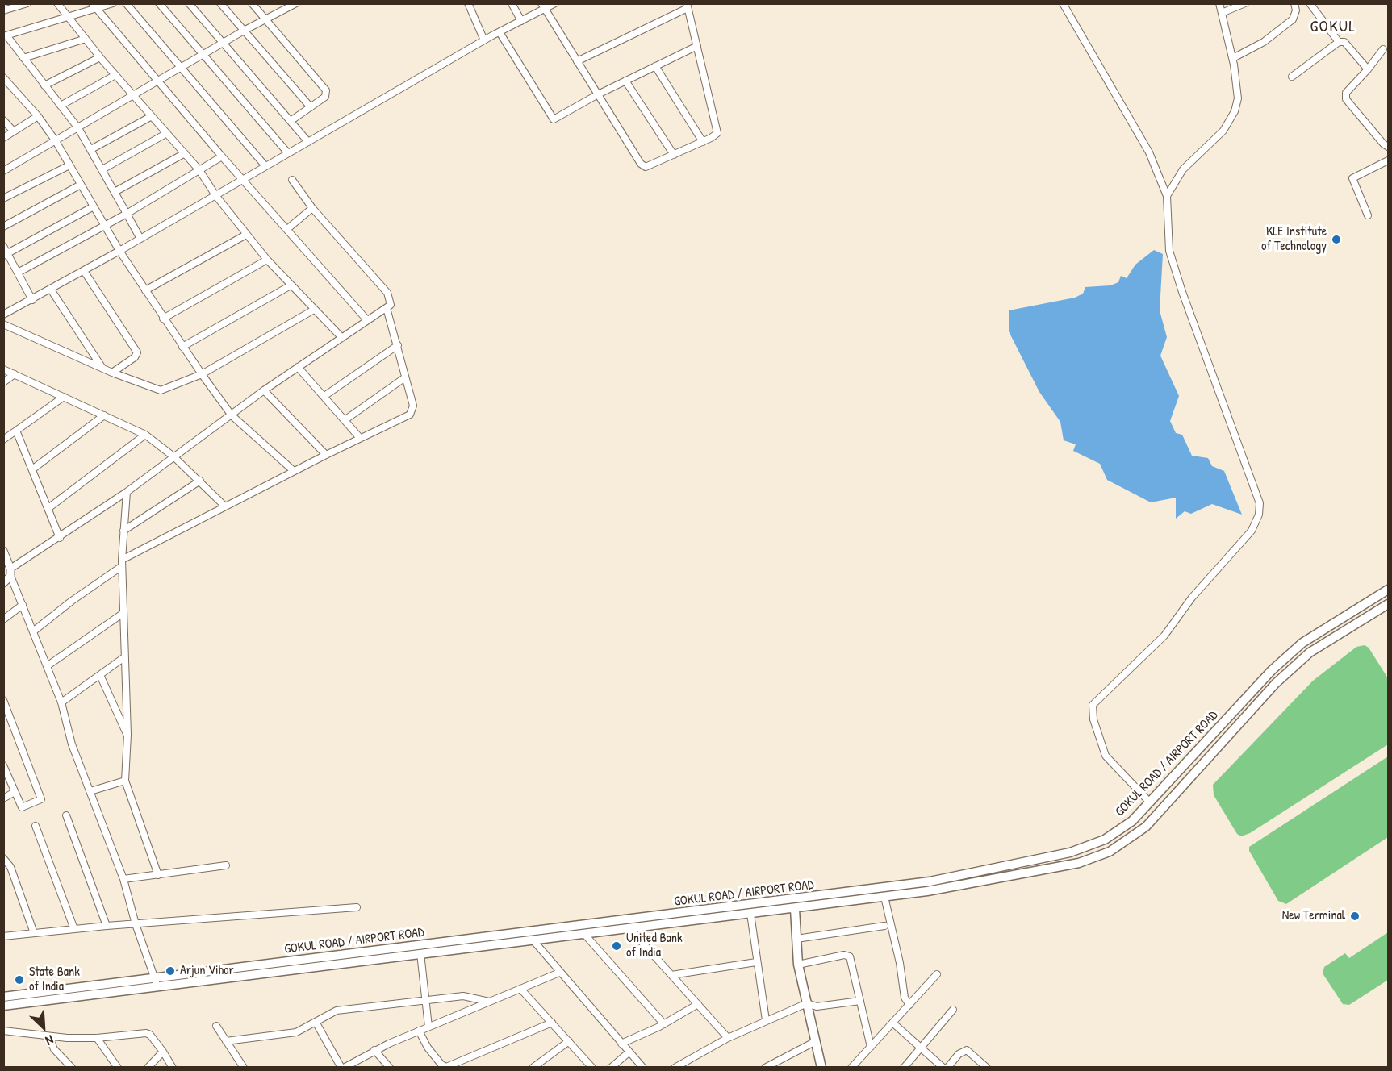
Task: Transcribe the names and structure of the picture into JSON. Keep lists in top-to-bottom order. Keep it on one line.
{"streets":{"main road":["GOKUL ROAD / AIRPORT ROAD"]},"districts":["GOKUL"],"places":["KLE Institute of Technology","New Terminal","United Bank of India","Arjun Vihar","State Bank of India"],"north":"bottom right"}
